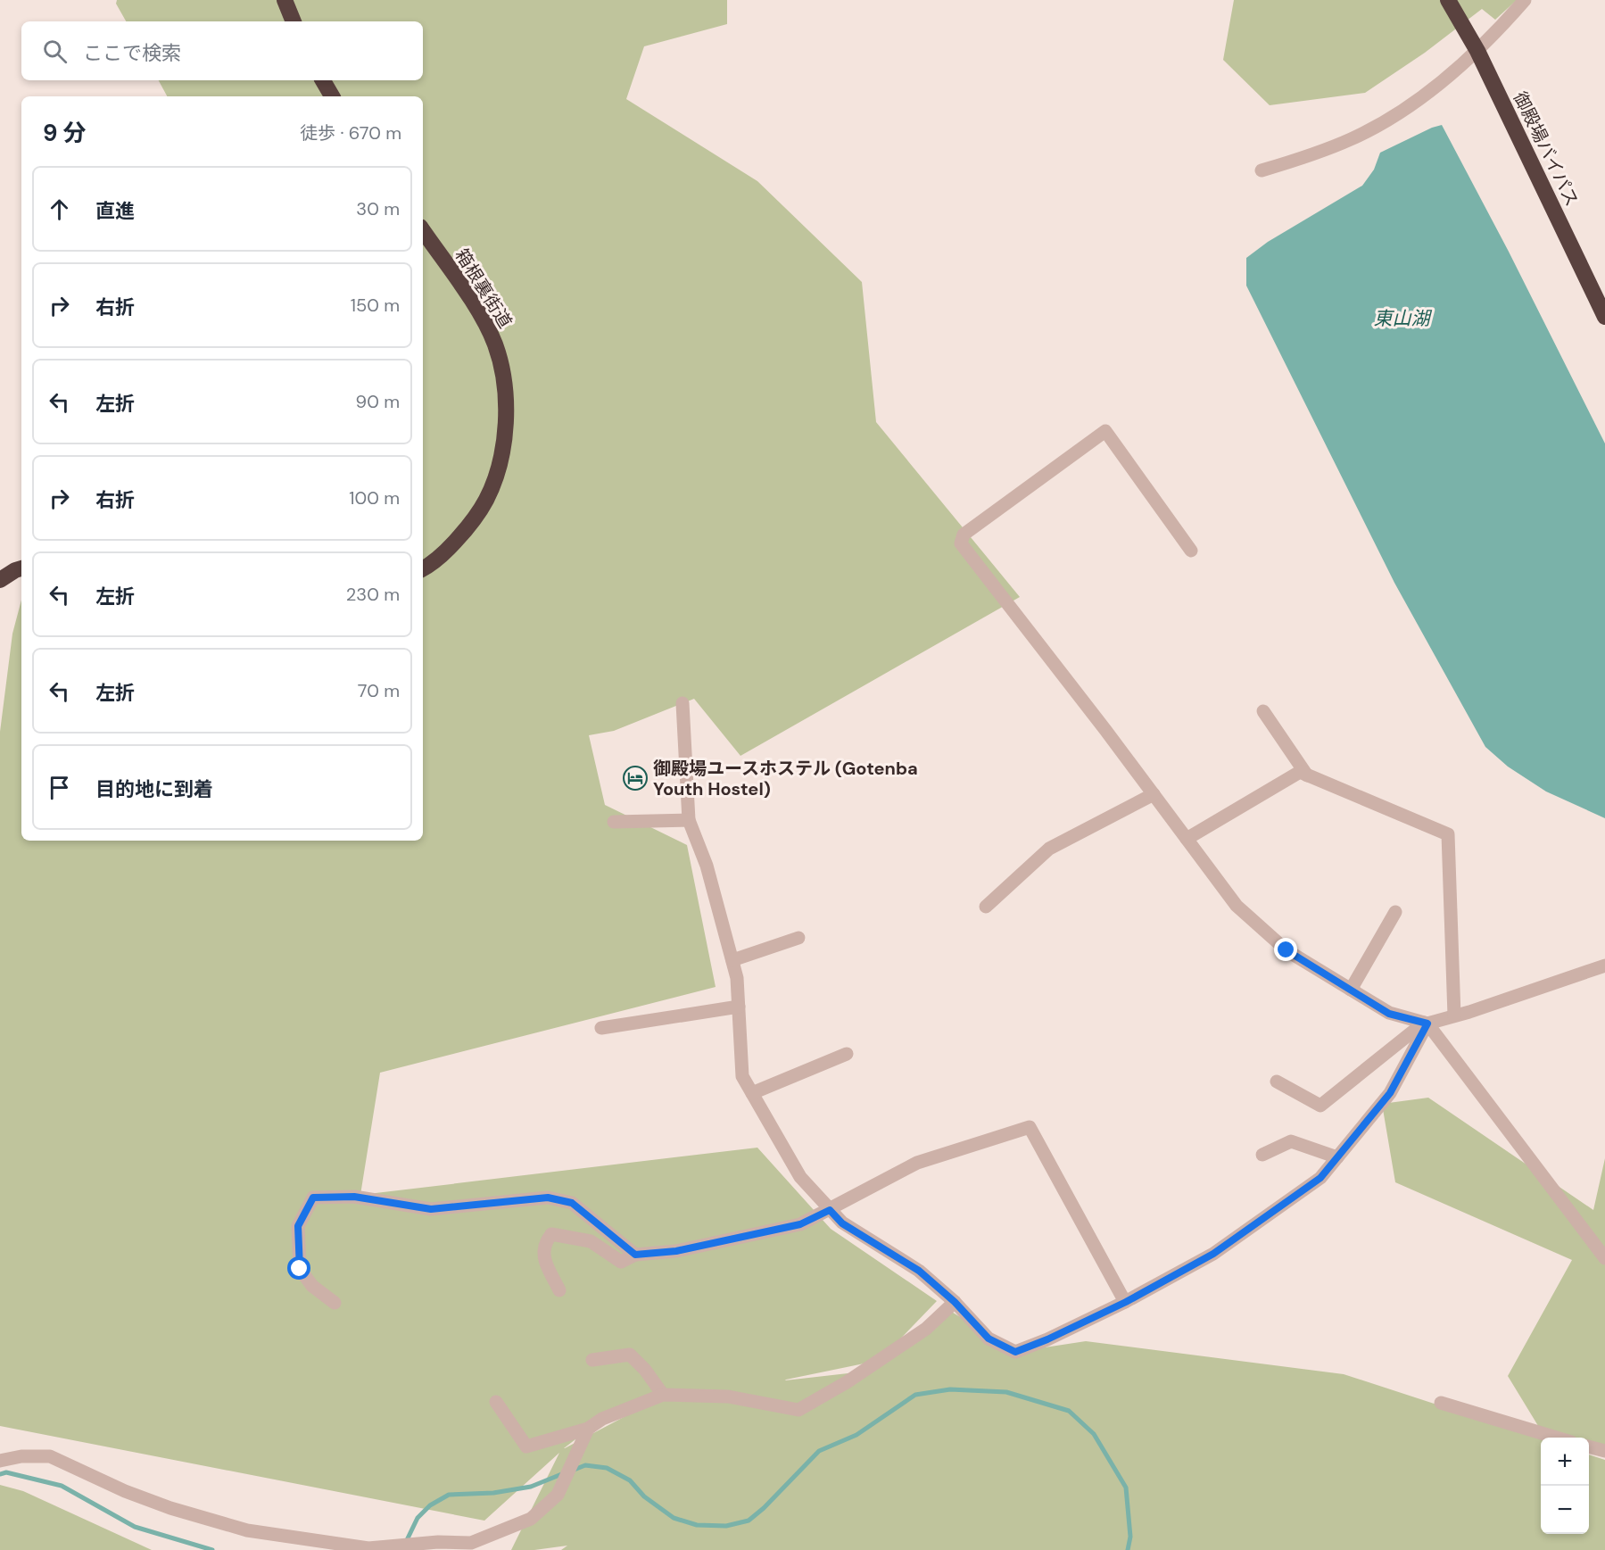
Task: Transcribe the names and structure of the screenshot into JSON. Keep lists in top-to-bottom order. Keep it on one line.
{"streets":{"highway":["御殿場バイパス","箱根裏街道"]},"water":["東山湖"],"places":{"hotel":["御殿場ユースホステル (Gotenba Youth Hostel)"]},"page":{"search":"ここで検索","heading":["9 分","徒歩 · 670 m"],"list":[["直進","30 m"],["右折","150 m"],["左折","90 m"],["右折","100 m"],["左折","230 m"],["左折","70 m"],"目的地に到着"],"map_buttons":["+","−"]}}
